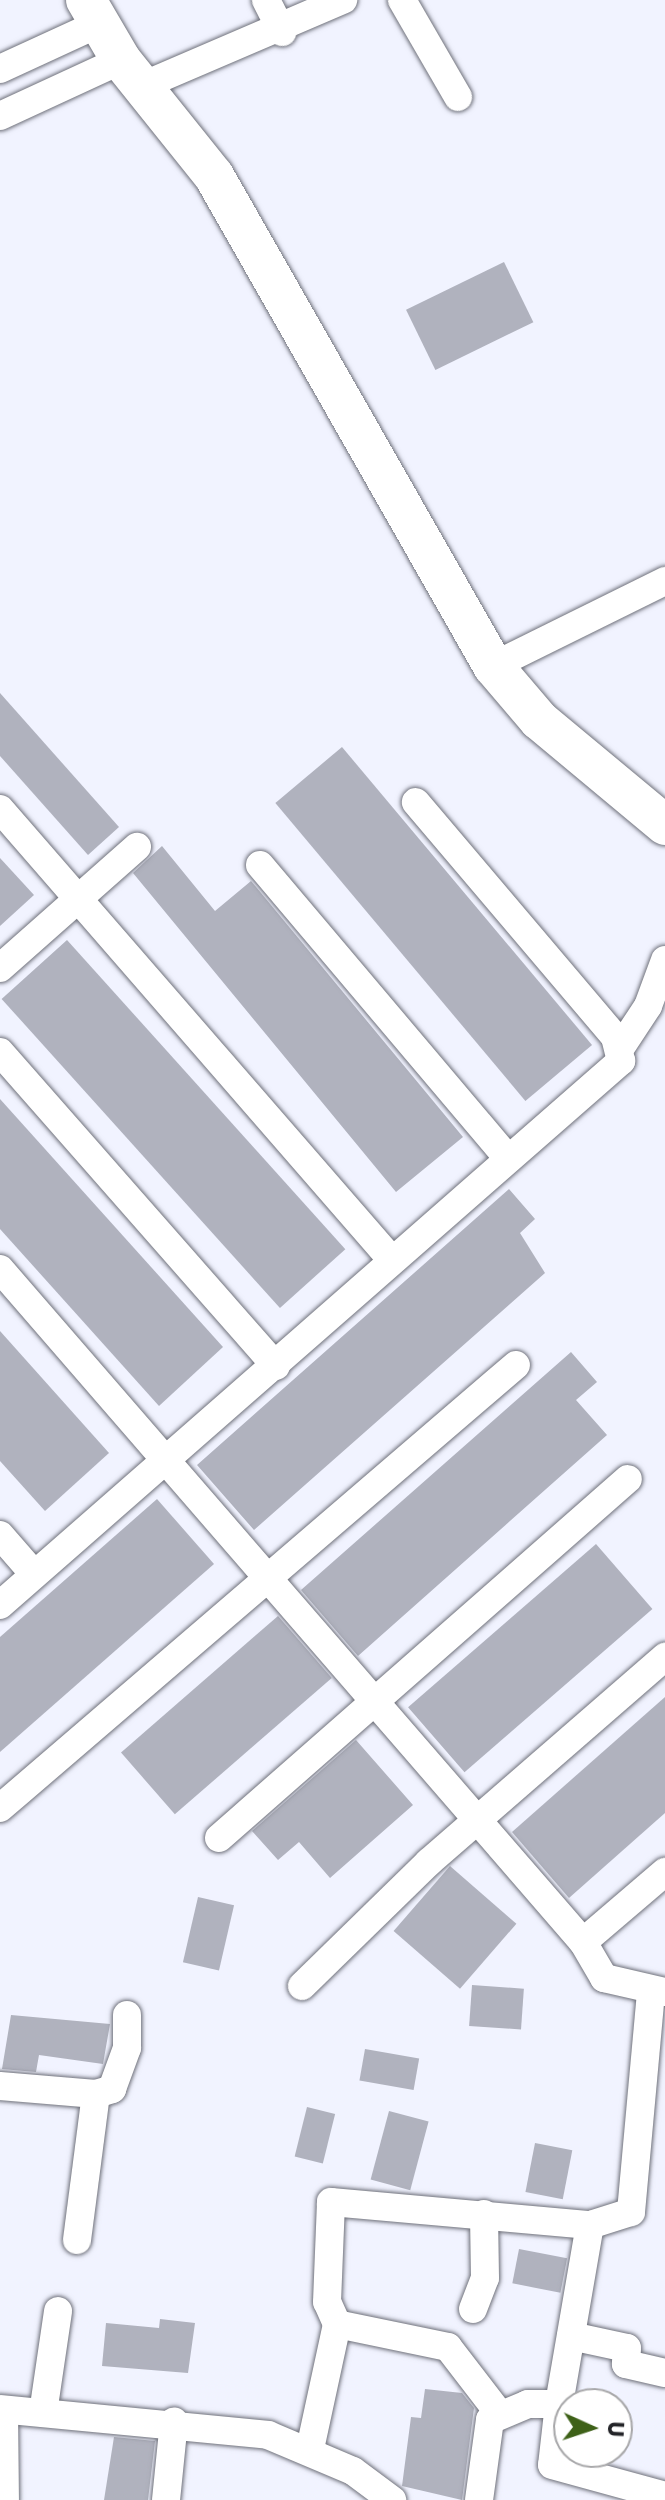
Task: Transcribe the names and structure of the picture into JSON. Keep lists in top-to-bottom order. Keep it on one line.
{"north":"right"}
